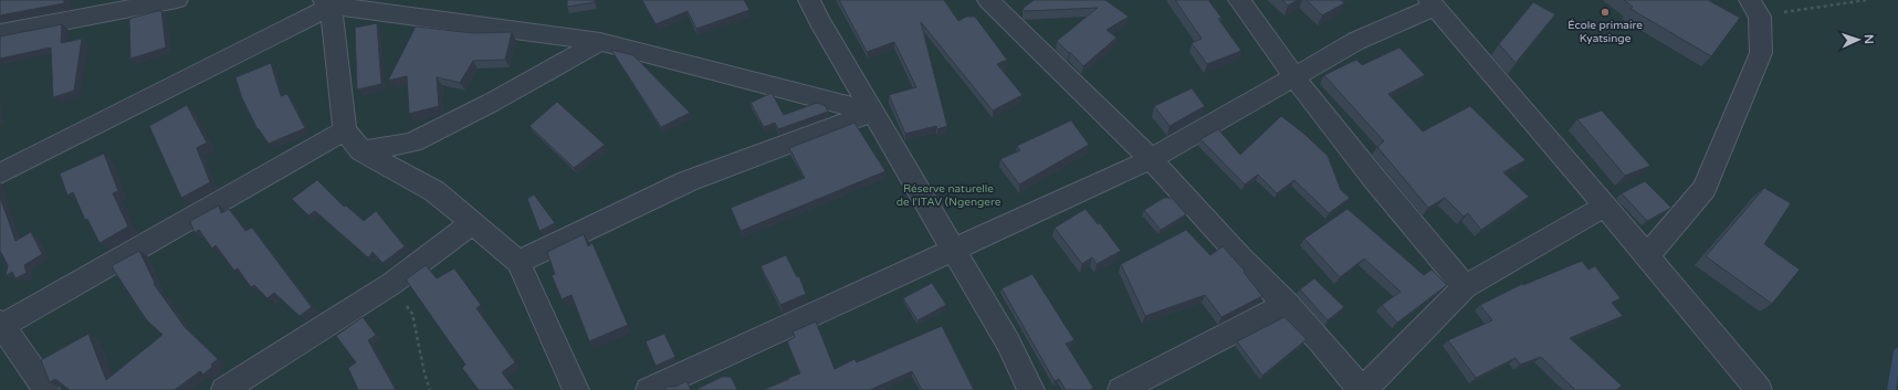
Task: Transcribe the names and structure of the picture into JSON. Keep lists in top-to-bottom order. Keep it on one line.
{"parks":["Réserve naturelle de l'ITAV (Ngengere"],"places":["École primaire Kyatsinge"],"north":"right"}
